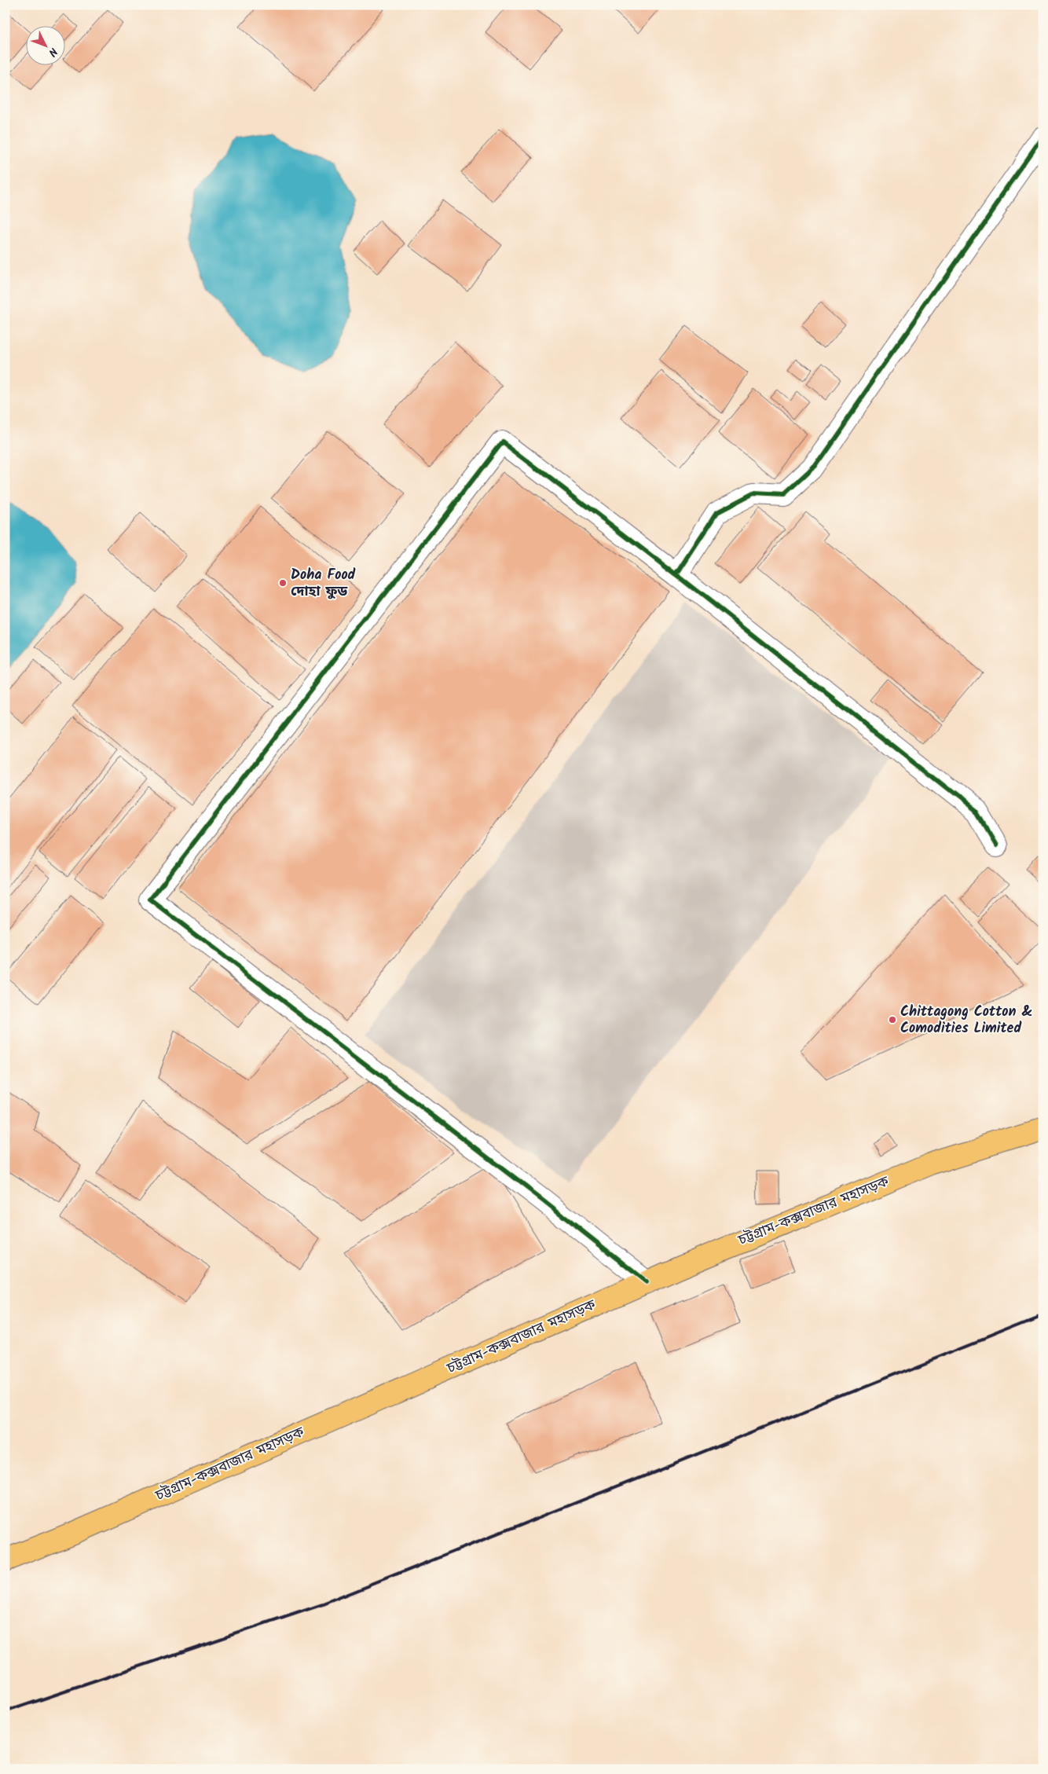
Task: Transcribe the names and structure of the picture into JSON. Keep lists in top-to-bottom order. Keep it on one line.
{"streets":{"highway":["চট্টগ্রাম-কক্সবাজার মহাসড়ক"]},"places":["Doha Food দোহা ফুড","Chittagong Cotton & Comodities Limited"],"north":"bottom right"}
